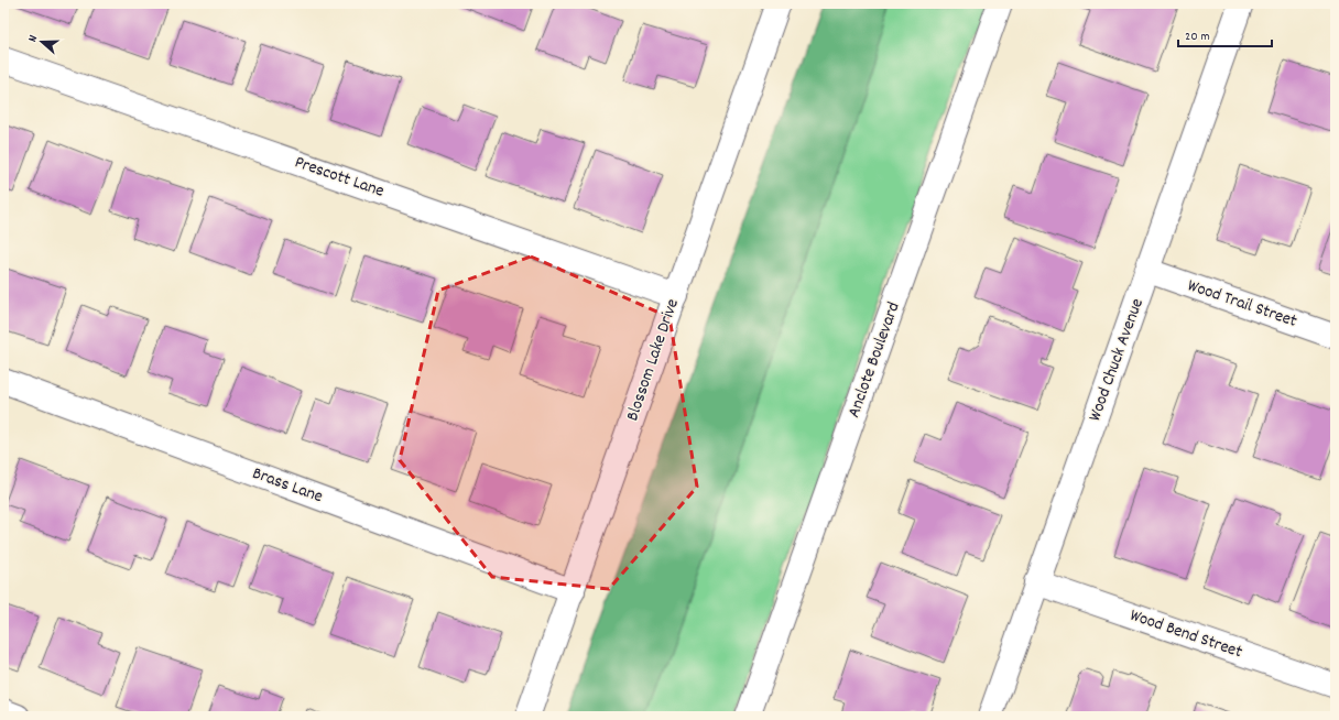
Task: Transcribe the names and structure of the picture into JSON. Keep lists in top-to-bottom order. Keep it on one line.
{"streets":{"street":["Prescott Lane","Wood Trail Street","Blossom Lake Drive","Anclote Boulevard","Wood Chuck Avenue","Brass Lane","Wood Bend Street"]},"crossings":[["Prescott Lane","Blossom Lake Drive"],["Wood Trail Street","Wood Chuck Avenue"],["Blossom Lake Drive","Brass Lane"],["Wood Chuck Avenue","Wood Bend Street"]],"scale_bar":"20 m","north":"left"}
